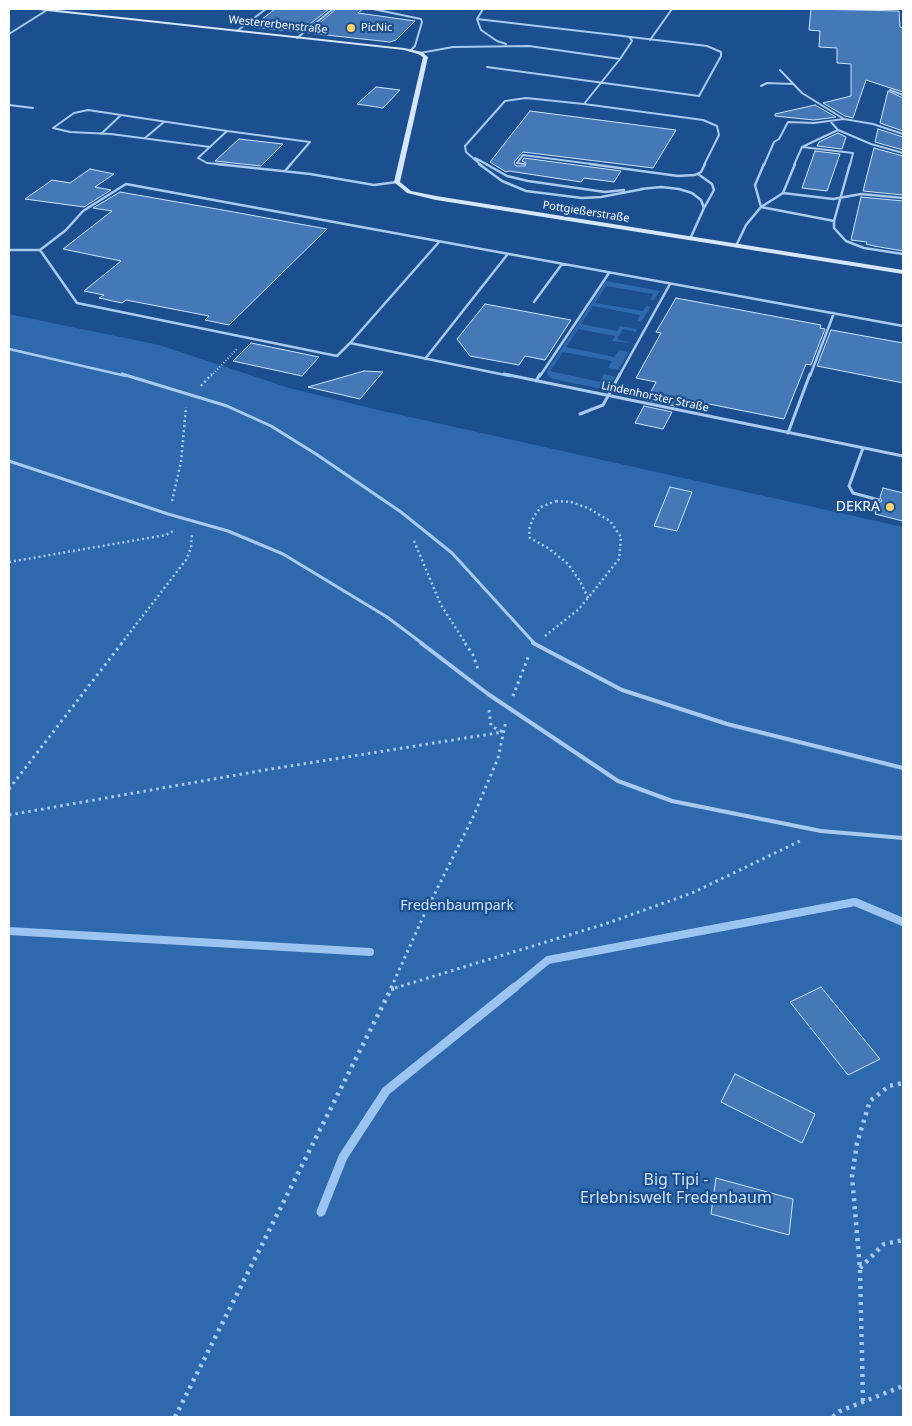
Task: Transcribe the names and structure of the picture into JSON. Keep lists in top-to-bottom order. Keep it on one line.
{"streets":{"street":["Westererbenstraße","Pottgießerstraße"],"lane":["Lindenhorster Straße"]},"parks":["Fredenbaumpark","Big Tipi - Erlebniswelt Fredenbaum"],"places":["PicNic","DEKRA"]}
